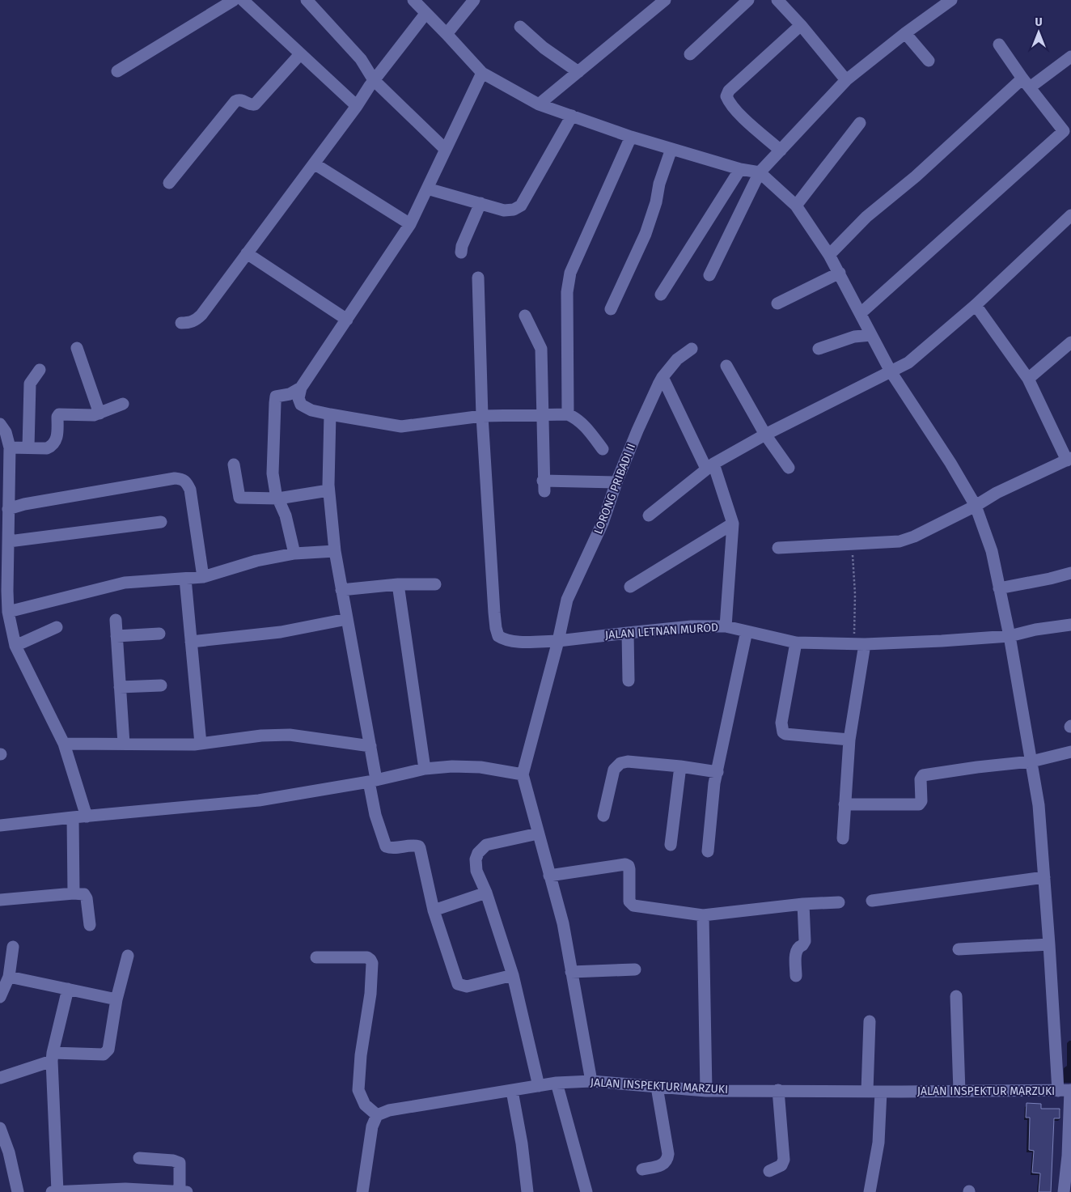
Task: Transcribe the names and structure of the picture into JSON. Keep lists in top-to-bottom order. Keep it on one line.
{"streets":{"street":["LORONG PRIBADI II","JALAN LETNAN MUROD","JALAN INSPEKTUR MARZUKI"]},"crossings":[["LORONG PRIBADI II","JALAN LETNAN MUROD"]],"north":"top"}
